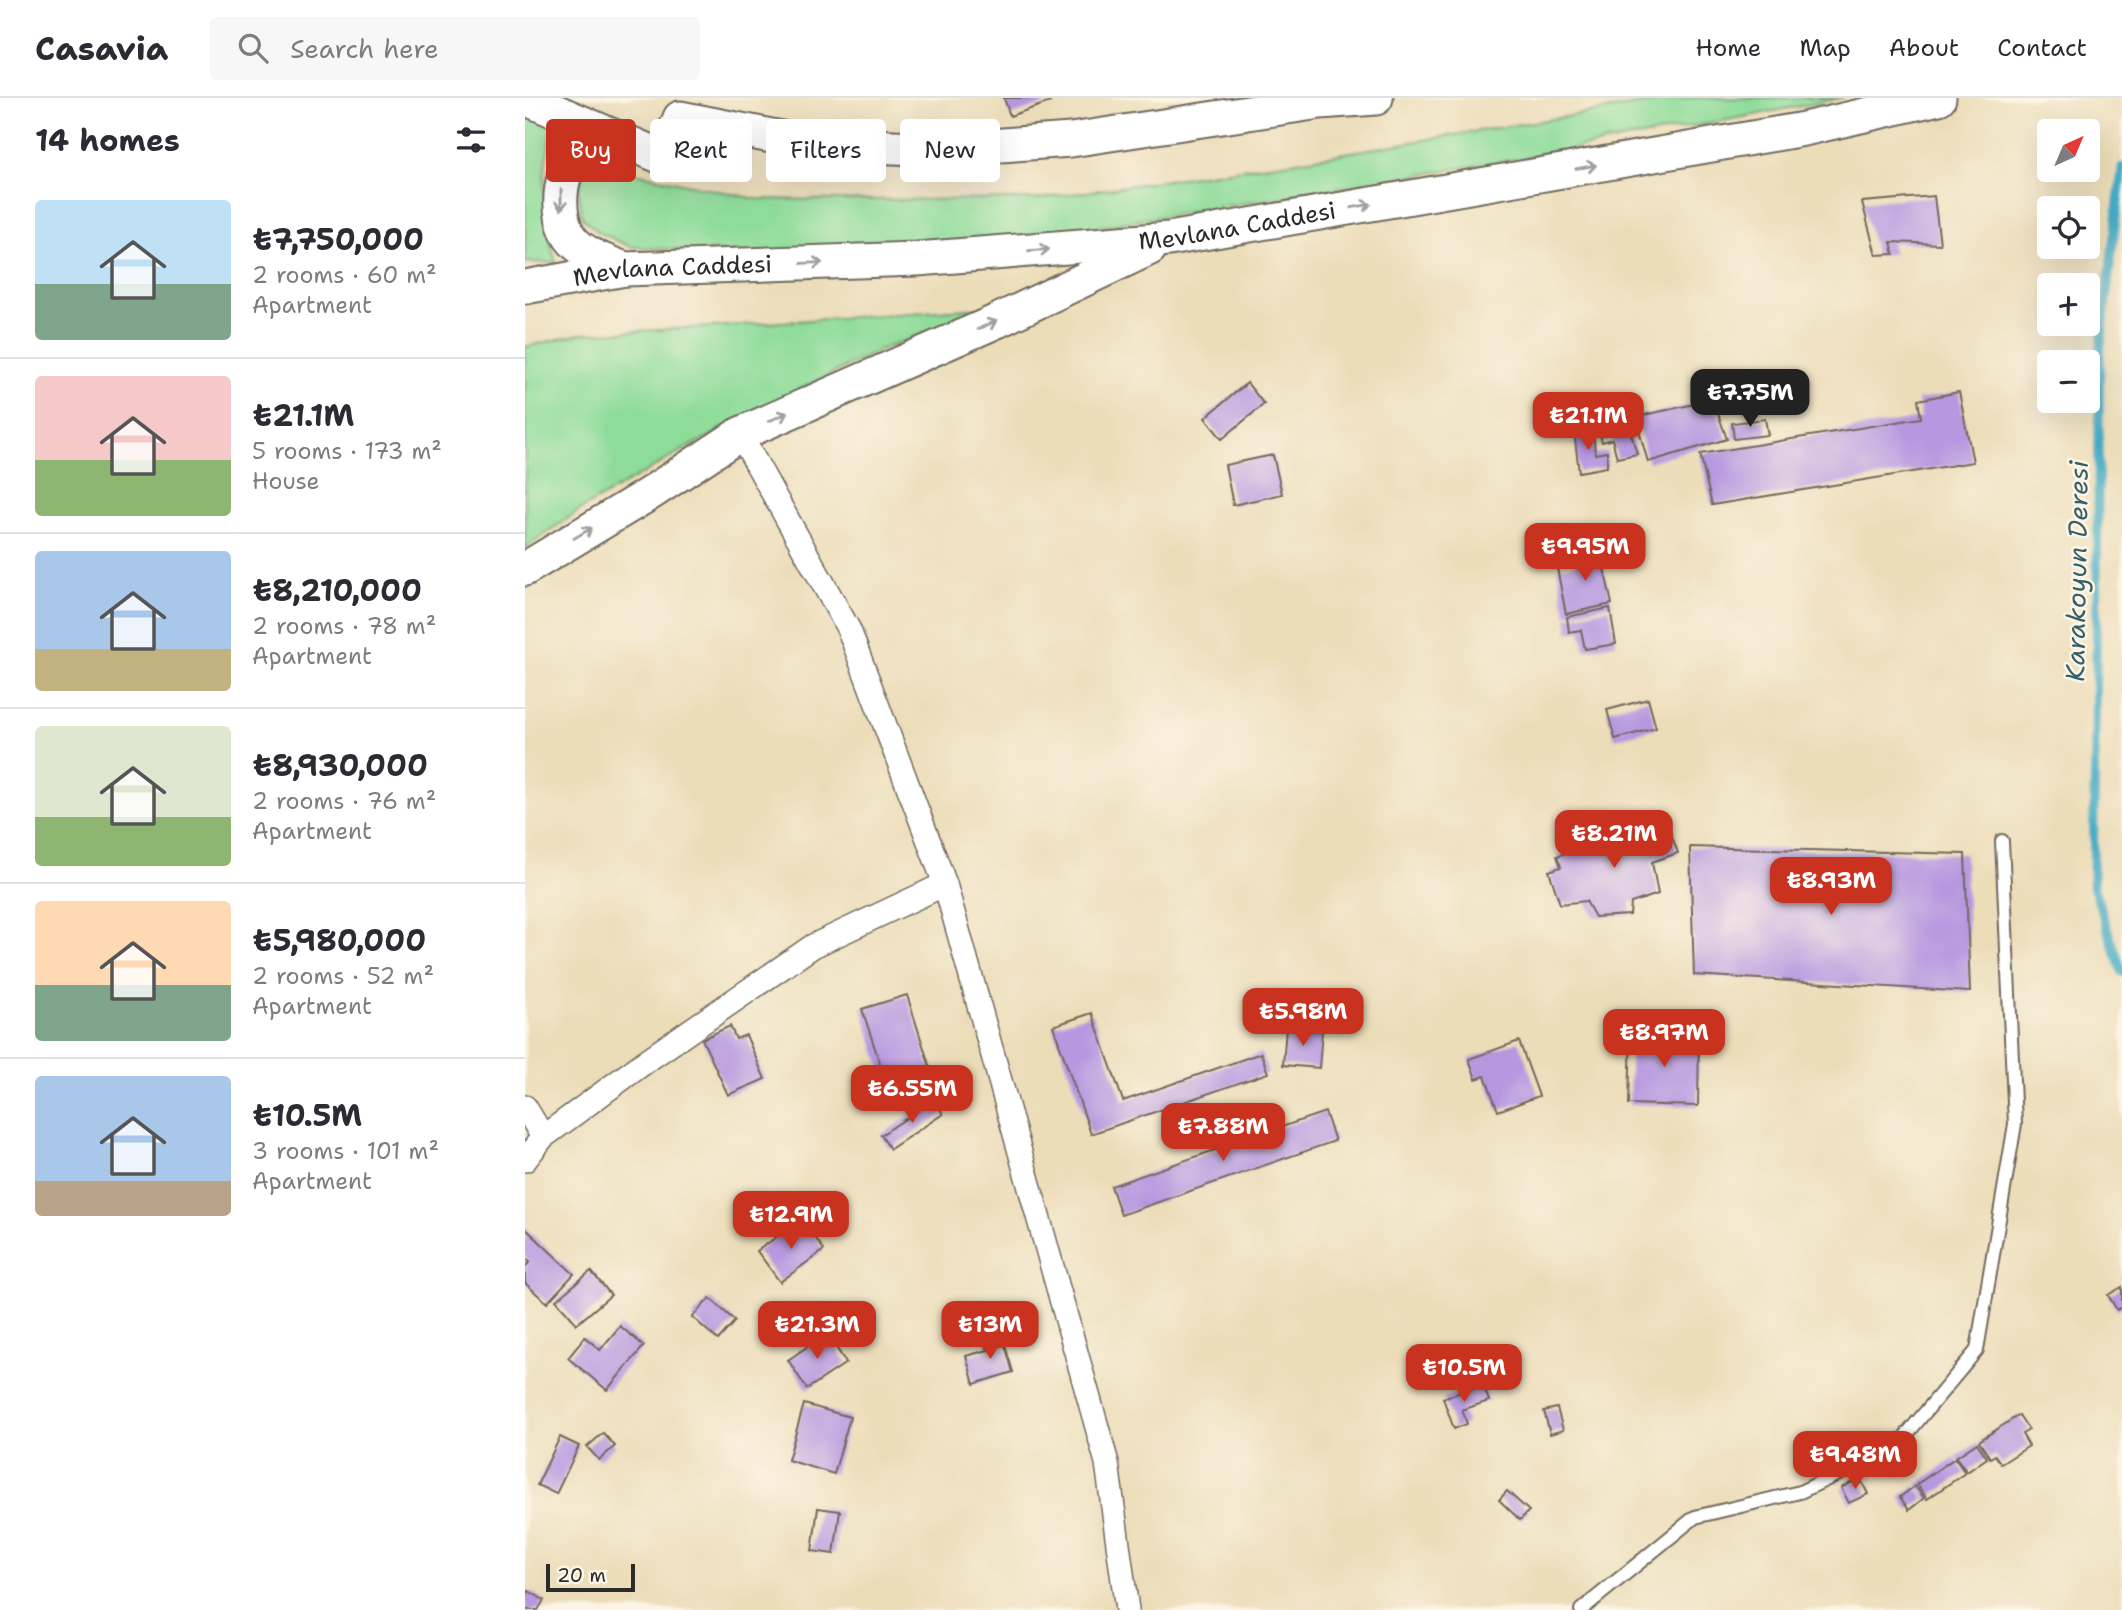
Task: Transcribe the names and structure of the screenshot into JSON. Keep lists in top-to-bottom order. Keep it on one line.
{"streets":{"main road":["Mevlana Caddesi"]},"water":["Karakoyun Deresi"],"scale_bar":"20 m","north":"top right","page":{"header":"Casavia","search":"Search here","nav":["Home","Map","About","Contact"],"heading":"14 homes","map_buttons":["+","−"],"chip":["Buy","Rent","Filters","New"],"list":[{"name":"₺7,750,000","note":"2 rooms · 60 m² · Apartment"},{"name":"₺21.1M","note":"5 rooms · 173 m² · House"},{"name":"₺8,210,000","note":"2 rooms · 78 m² · Apartment"},{"name":"₺8,930,000","note":"2 rooms · 76 m² · Apartment"},{"name":"₺5,980,000","note":"2 rooms · 52 m² · Apartment"},{"name":"₺10.5M","note":"3 rooms · 101 m² · Apartment"}],"price":["₺7.75M","₺21.1M","₺9.95M","₺8.21M","₺8.93M","₺5.98M","₺8.97M","₺6.55M","₺7.88M","₺12.9M","₺21.3M","₺13M","₺10.5M","₺9.48M"],"scale":"20 m"}}
